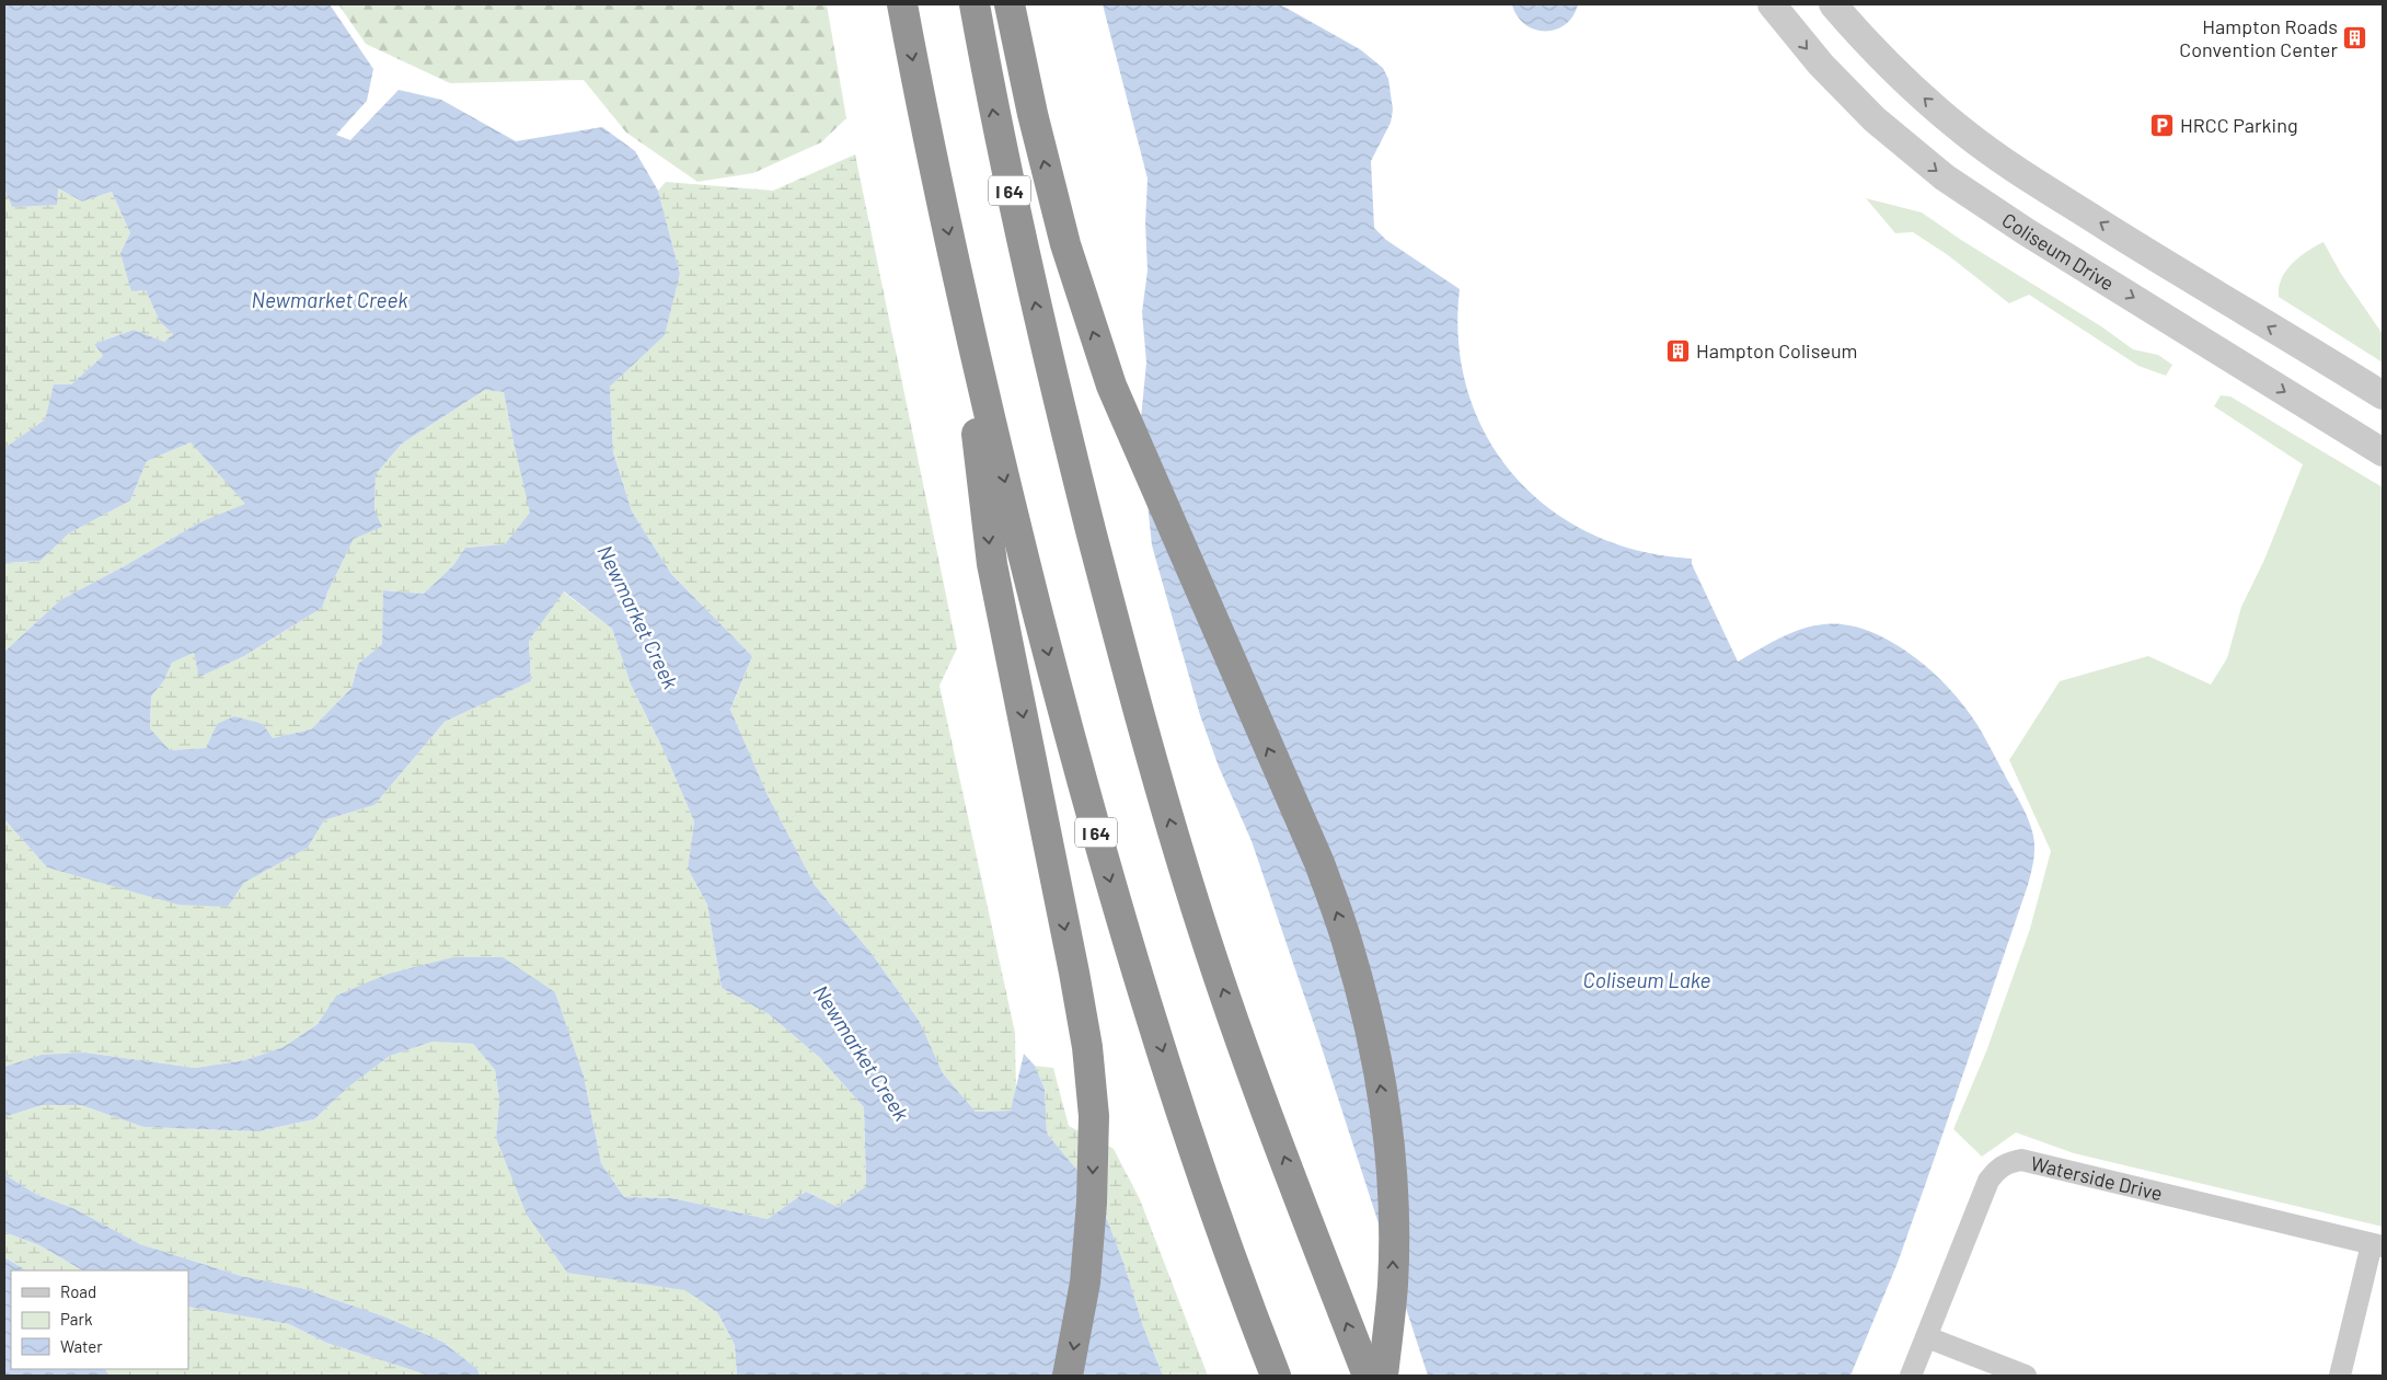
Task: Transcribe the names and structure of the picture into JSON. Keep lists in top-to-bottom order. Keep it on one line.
{"streets":{"highway":["I 64"],"street":["Coliseum Drive","Waterside Drive"]},"water":["Newmarket Creek","Coliseum Lake"],"places":{"building":["Hampton Roads Convention Center","Hampton Coliseum"],"parking":["HRCC Parking"]},"legend":["Road","Park","Water"]}
